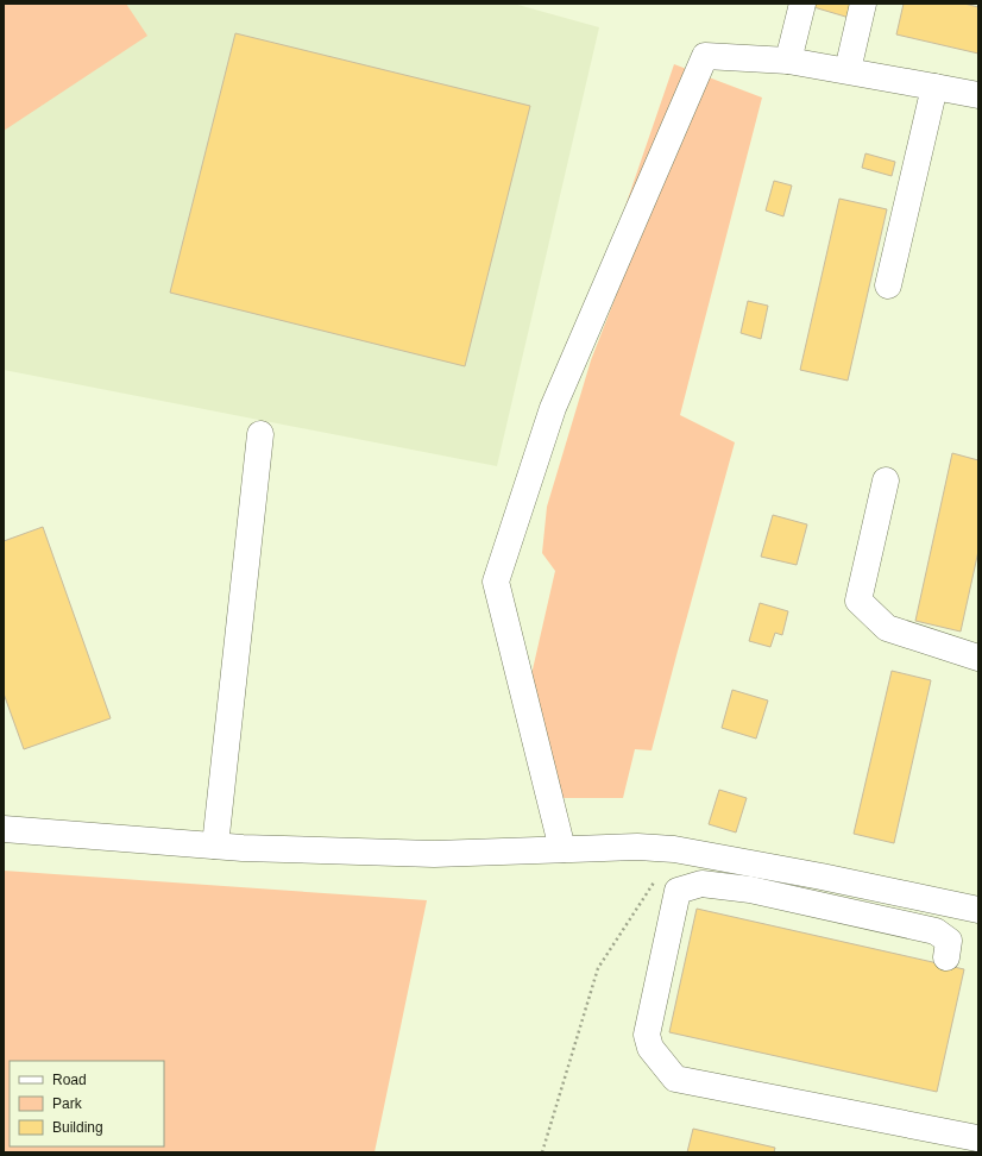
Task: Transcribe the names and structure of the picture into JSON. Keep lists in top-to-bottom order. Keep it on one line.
{"legend":["Road","Park","Building"]}
